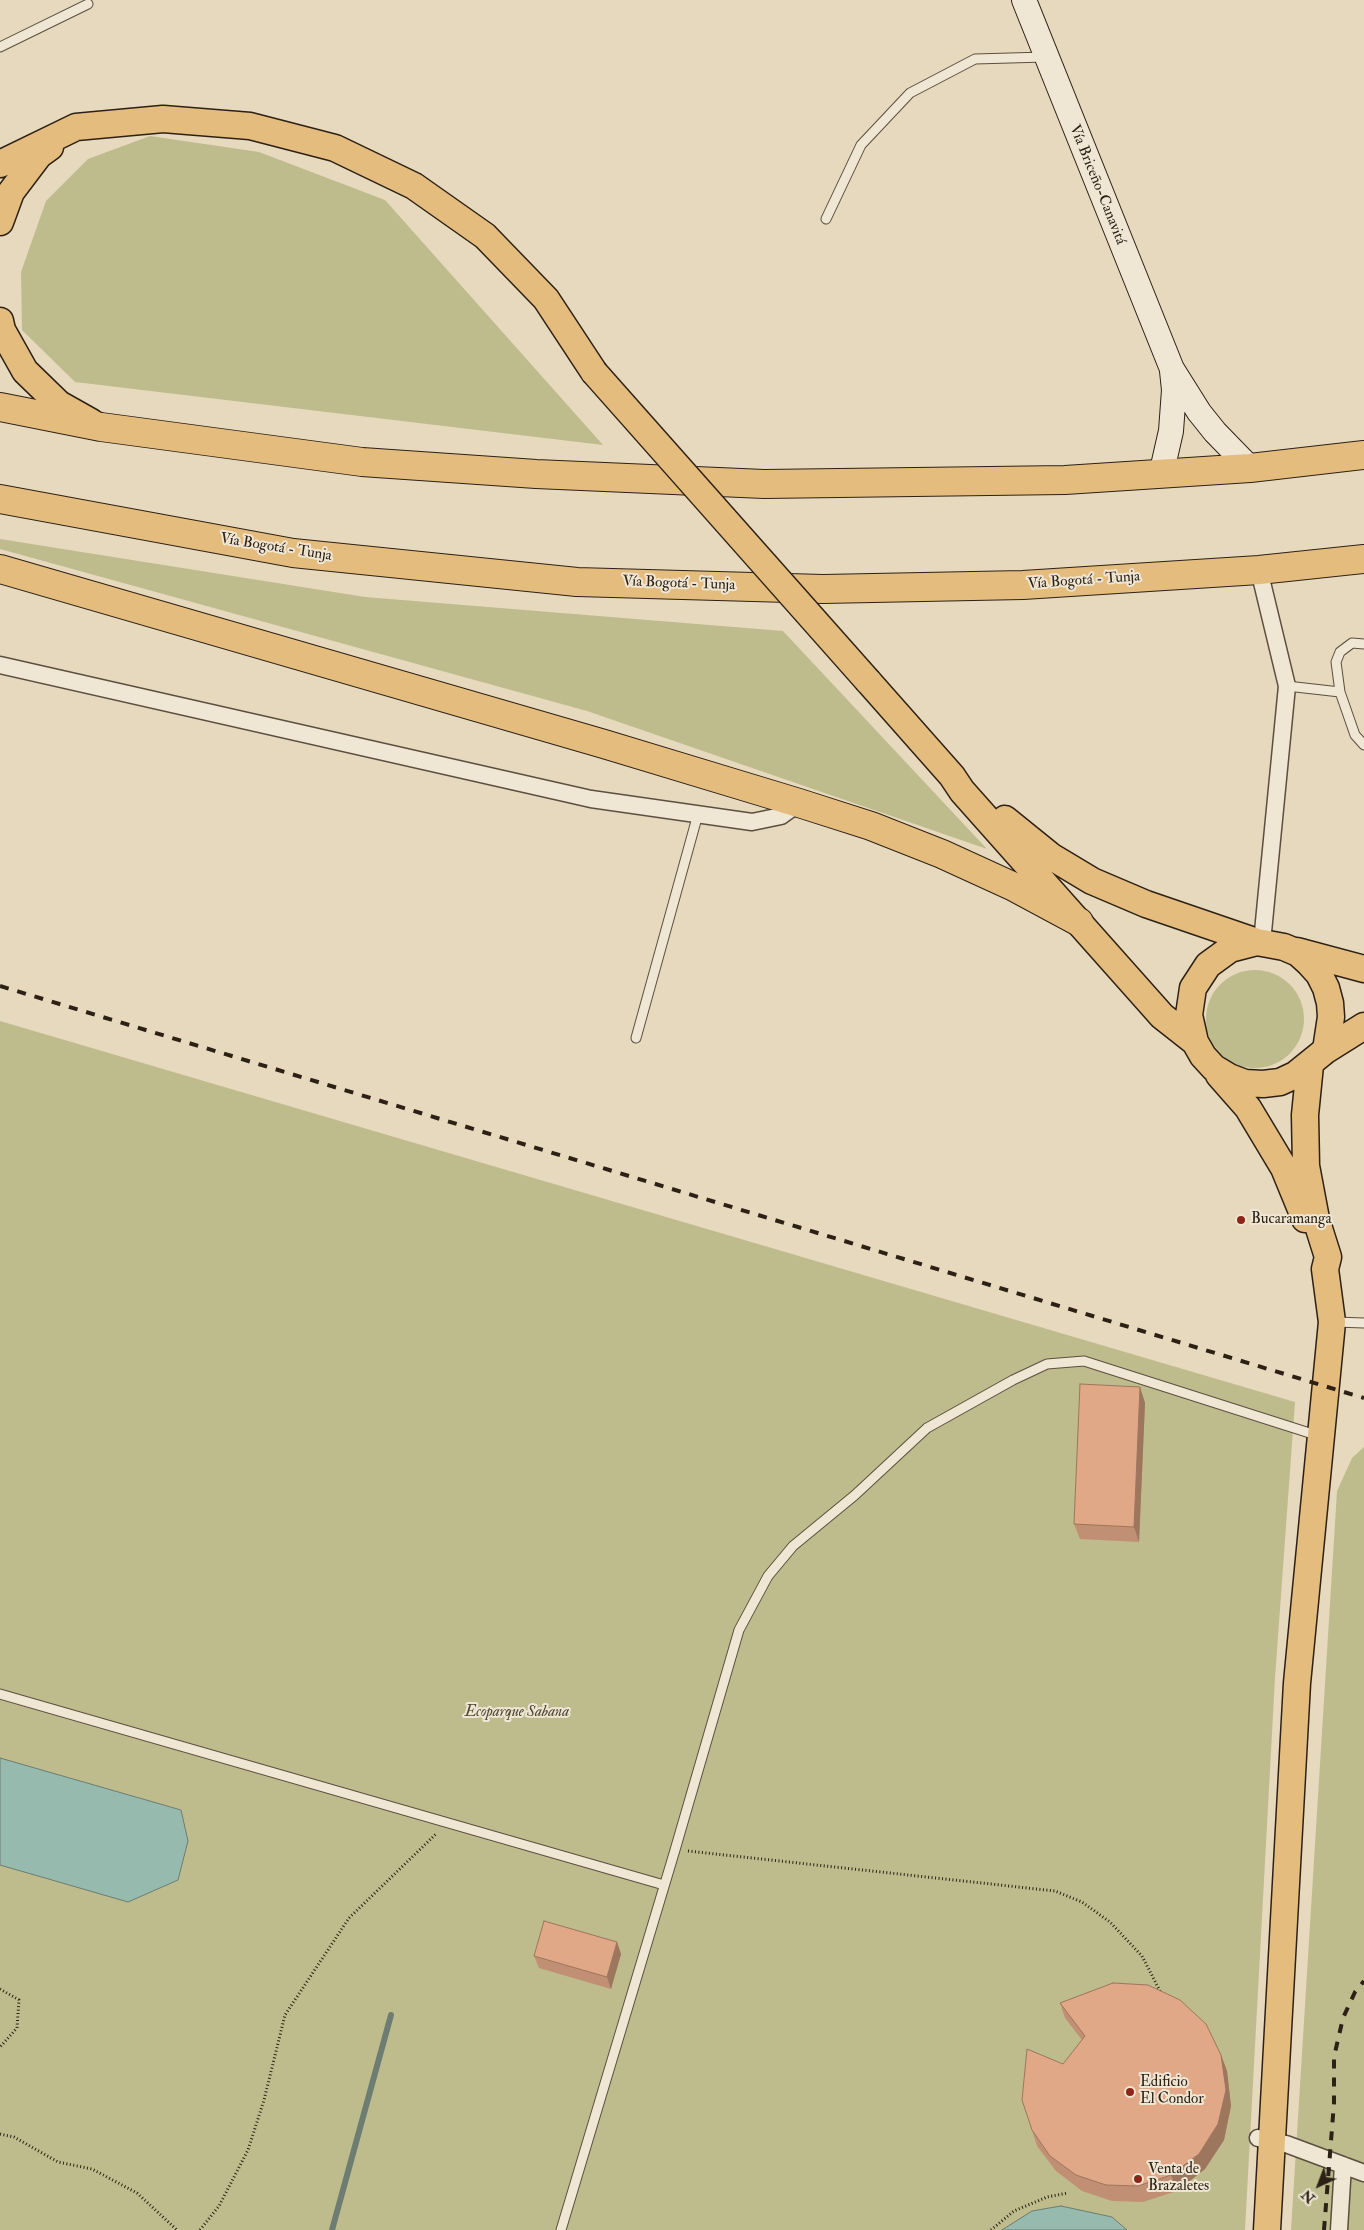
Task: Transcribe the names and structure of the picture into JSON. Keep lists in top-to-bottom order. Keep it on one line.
{"streets":{"highway":["Vía Bogotá - Tunja"],"main road":["Vía Briceño-Canavitá"]},"parks":["Ecoparque Sabana"],"places":["Bucaramanga","Edificio El Condor","Venta de Brazaletes"],"north":"bottom left"}
